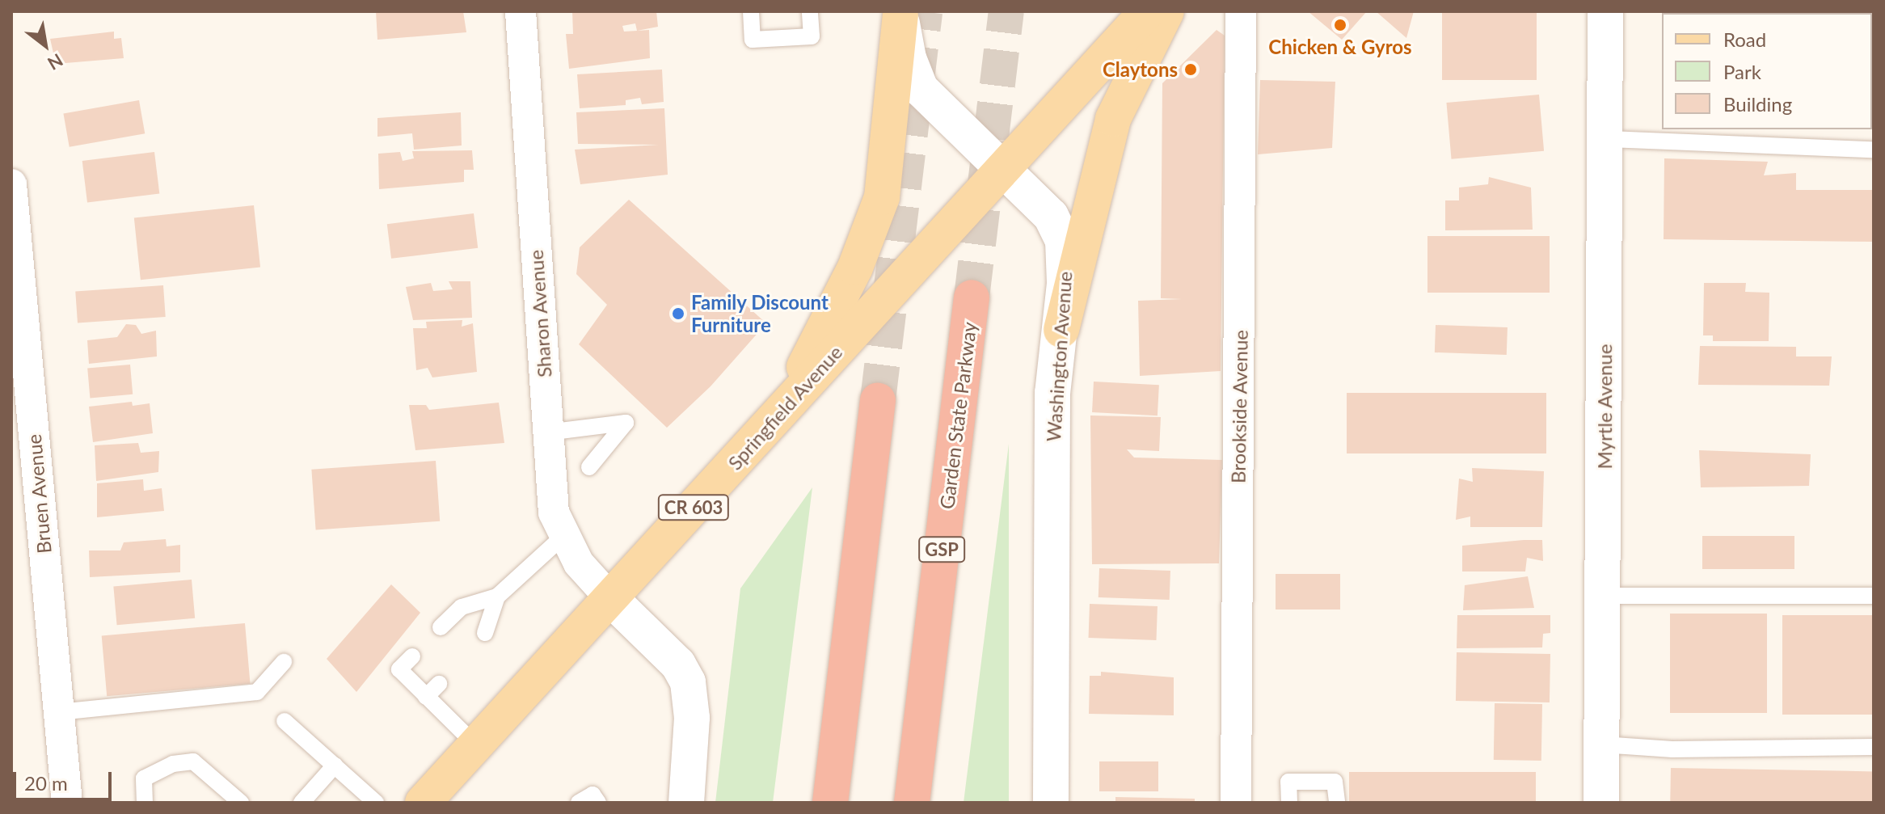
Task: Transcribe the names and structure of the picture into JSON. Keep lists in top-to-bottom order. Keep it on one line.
{"streets":{"highway":["Garden State Parkway","GSP"],"main road":["Washington Avenue","Myrtle Avenue","Springfield Avenue","CR 603"],"street":["Sharon Avenue","Brookside Avenue","Bruen Avenue"]},"crossings":[["Sharon Avenue","Springfield Avenue"],["Washington Avenue","Springfield Avenue"]],"places":["Chicken & Gyros","Claytons","Family Discount Furniture"],"legend":["Road","Park","Building"],"scale_bar":"20 m","north":"bottom right"}
